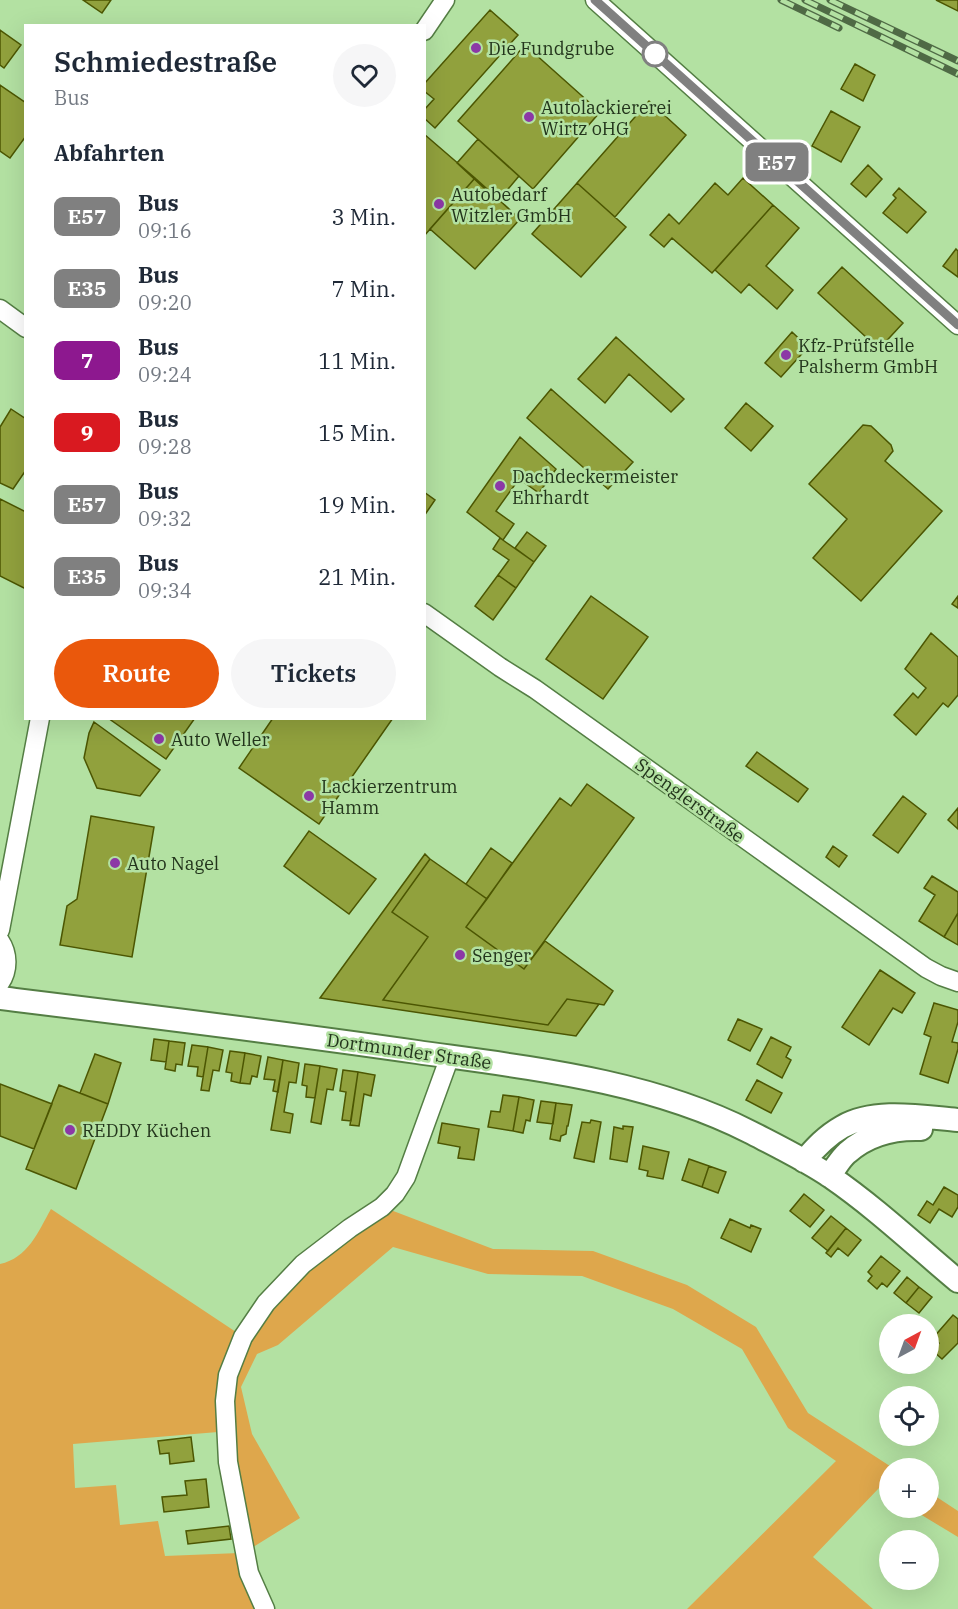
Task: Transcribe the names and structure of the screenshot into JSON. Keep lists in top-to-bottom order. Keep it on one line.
{"streets":{"main road":["Dortmunder Straße"],"street":["Spenglerstraße"]},"places":["Die Fundgrube","Autolackiererei Wirtz oHG","Autobedarf Witzler GmbH","Kfz-Prüfstelle Palsherm GmbH","Dachdeckermeister Ehrhardt","Auto Weller","Lackierzentrum Hamm","Auto Nagel","Senger","REDDY Küchen"],"lines":["bus line E57"],"north":"top right","page":{"on_map":"E57","heading":[["Schmiedestraße","Bus"],"Abfahrten"],"list":[{"mark":"E57","name":"Bus","note":"09:16","value":"3 Min."},{"mark":"E35","name":"Bus","note":"09:20","value":"7 Min."},{"mark":"7","name":"Bus","note":"09:24","value":"11 Min."},{"mark":"9","name":"Bus","note":"09:28","value":"15 Min."},{"mark":"E57","name":"Bus","note":"09:32","value":"19 Min."},{"mark":"E35","name":"Bus","note":"09:34","value":"21 Min."}],"buttons":["Route","Tickets"],"map_buttons":["+","−"]}}
